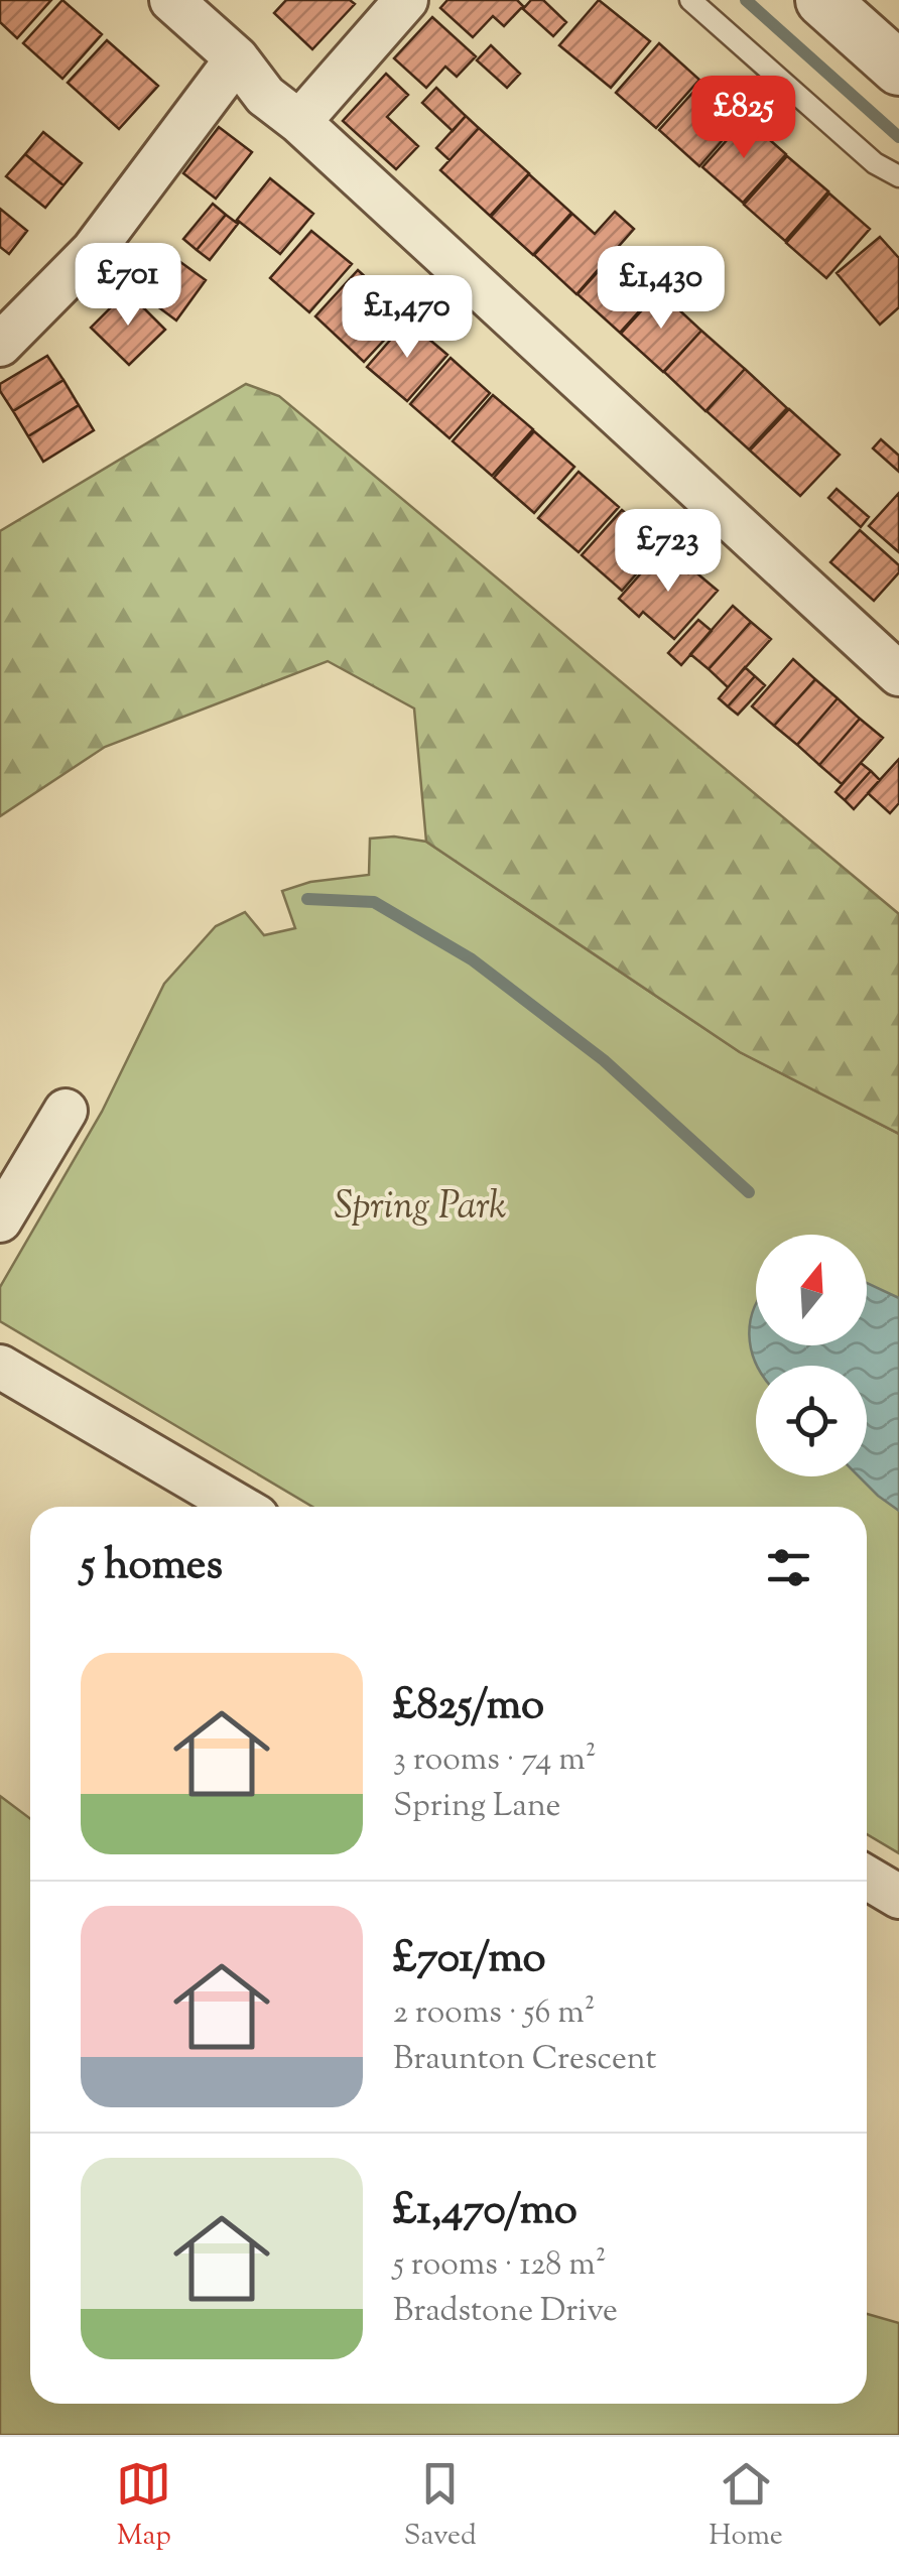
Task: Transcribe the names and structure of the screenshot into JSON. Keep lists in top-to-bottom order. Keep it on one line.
{"parks":["Spring Park"],"north":"top","page":{"price":["£825","£701","£1,430","£1,470","£723"],"heading":"5 homes","list":[{"name":"£825/mo","note":"3 rooms · 74 m² · Spring Lane"},{"name":"£701/mo","note":"2 rooms · 56 m² · Braunton Crescent"},{"name":"£1,470/mo","note":"5 rooms · 128 m² · Bradstone Drive"}],"tabs":["Map","Saved","Home"]}}
